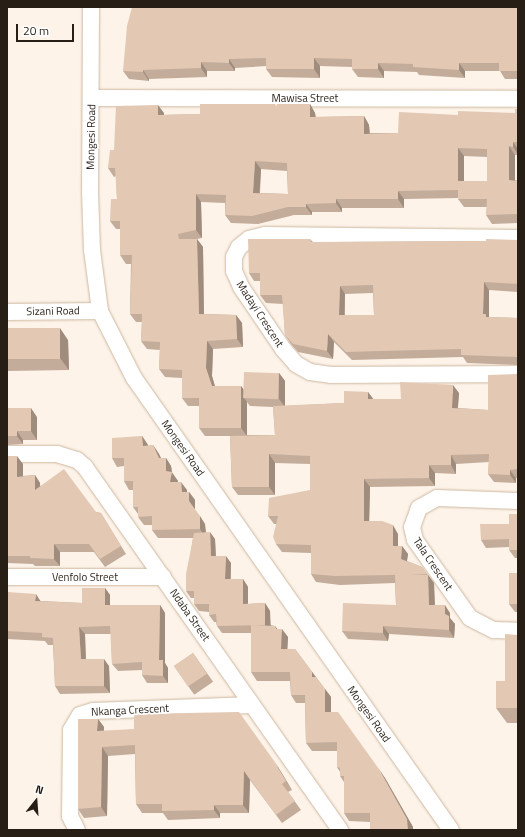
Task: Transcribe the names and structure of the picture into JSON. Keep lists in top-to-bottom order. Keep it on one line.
{"streets":{"street":["Mawisa Street","Mongesi Road","Sizani Road","Madayi Crescent","Tala Crescent","Venfolo Street","Ndaba Street","Nkanga Crescent"]},"crossings":[["Mawisa Street","Mongesi Road"],["Mongesi Road","Sizani Road"],["Venfolo Street","Ndaba Street"],["Ndaba Street","Nkanga Crescent"]],"scale_bar":"20 m","north":"top"}
